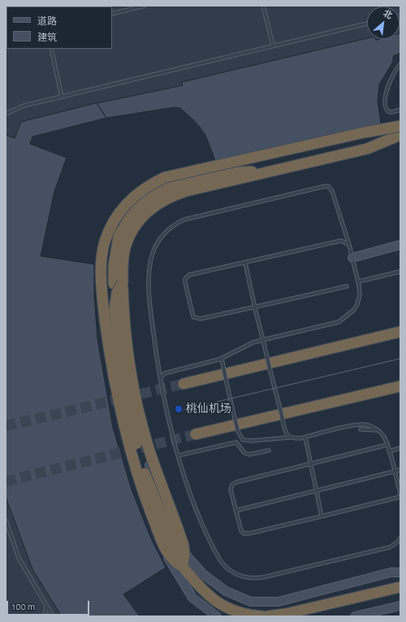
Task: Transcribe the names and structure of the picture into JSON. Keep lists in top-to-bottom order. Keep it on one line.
{"places":["桃仙机场"],"legend":["道路","建筑"],"scale_bar":"100 m","north":"top right"}
